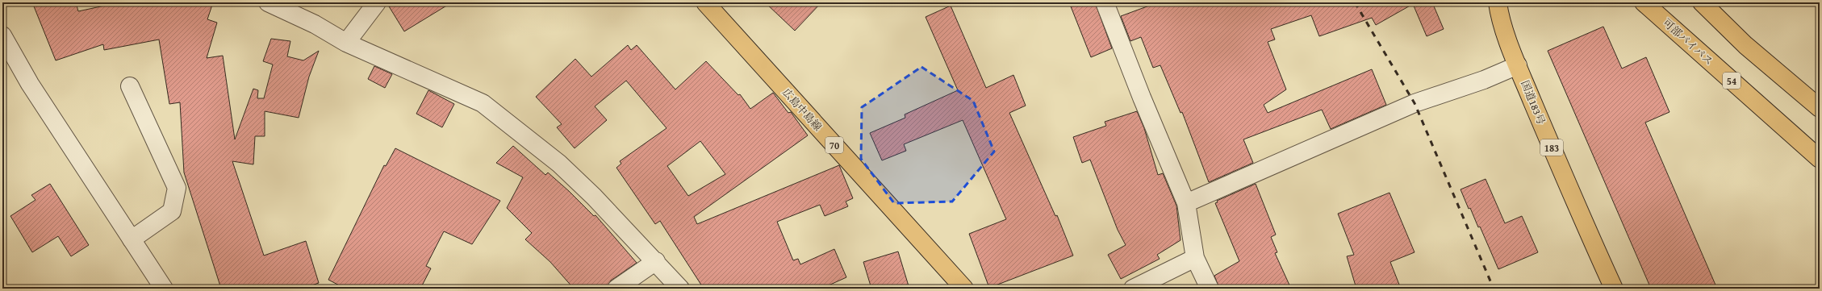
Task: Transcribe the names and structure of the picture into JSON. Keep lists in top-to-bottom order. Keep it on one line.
{"streets":{"main road":["可部バイパス","54","国道183号","広島中島線","70","183"]}}
